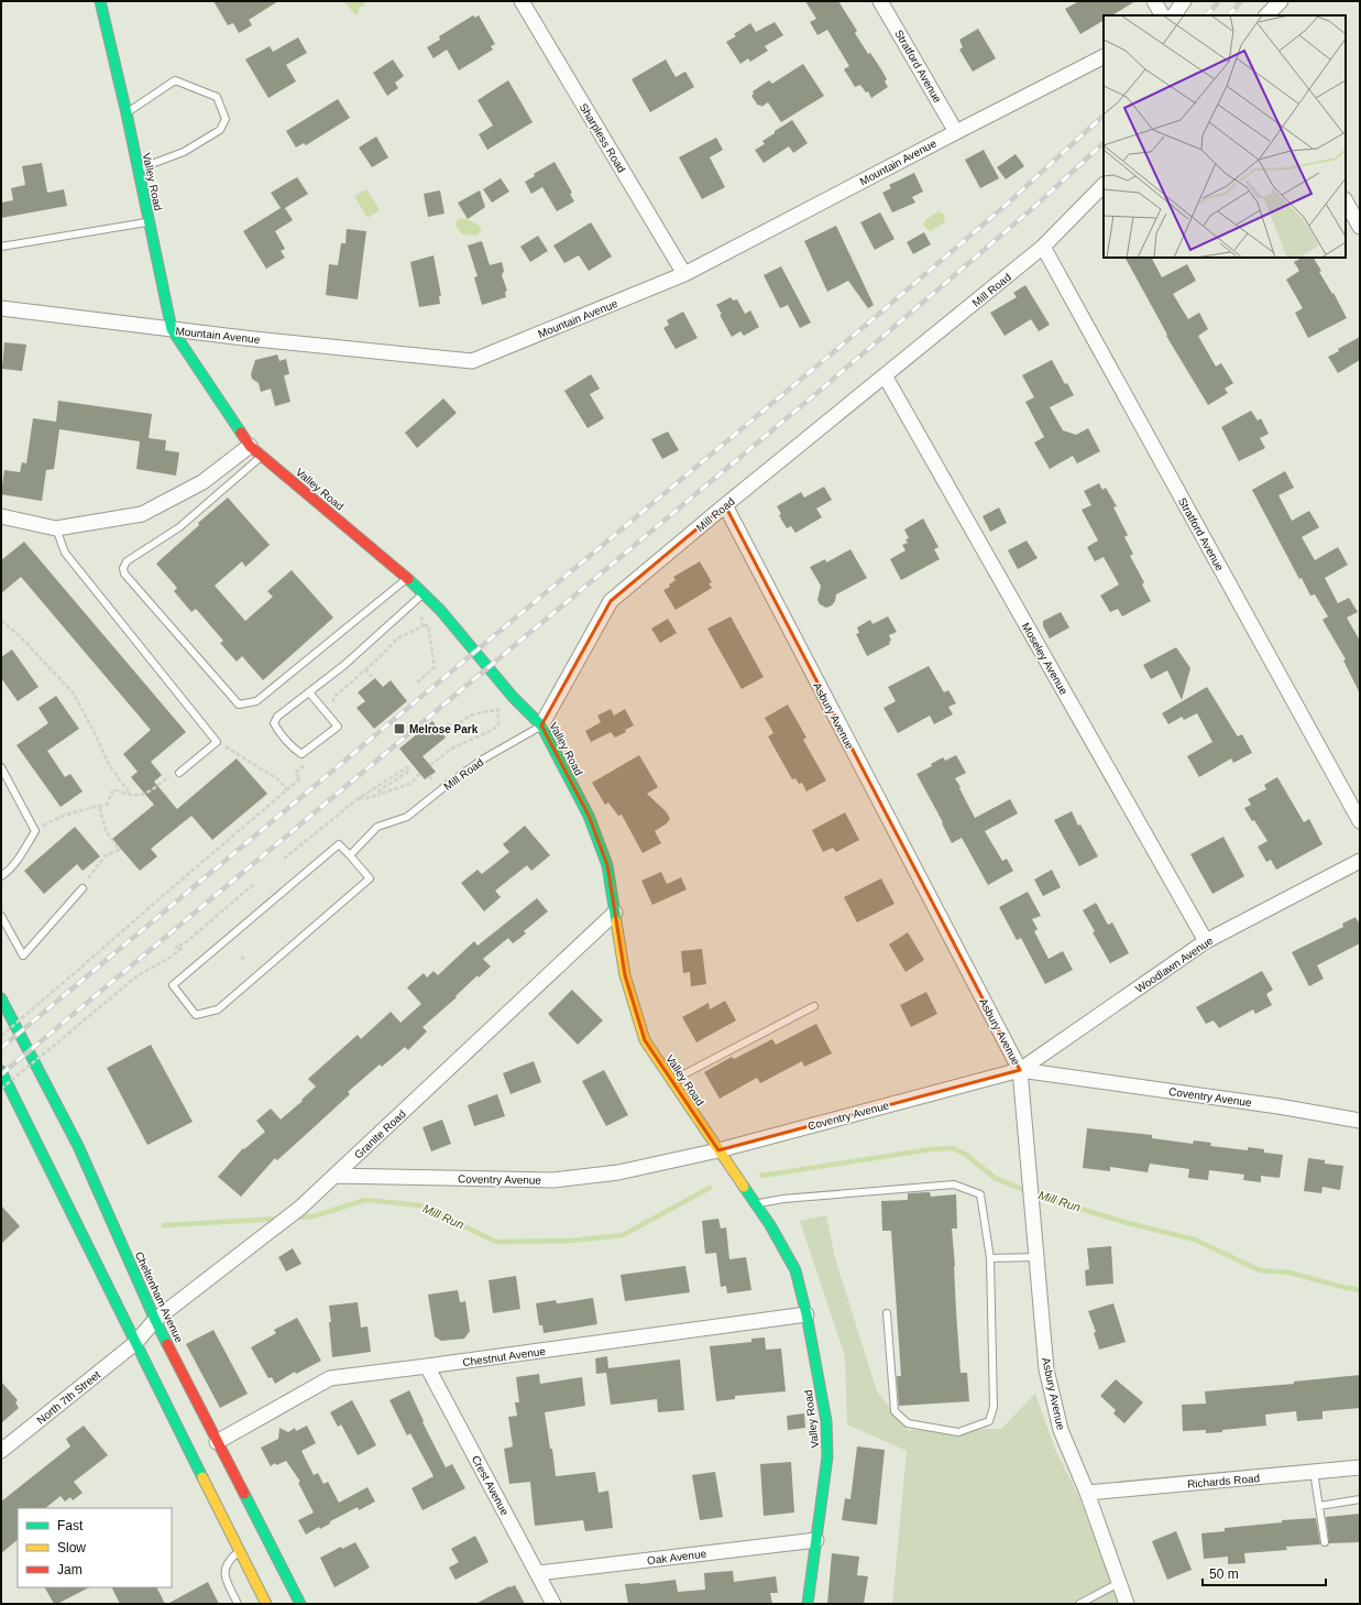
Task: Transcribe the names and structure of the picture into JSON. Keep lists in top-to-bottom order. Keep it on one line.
{"streets":{"main road":["Valley Road","Cheltenham Avenue"],"street":["Stratford Avenue","Sharpless Road","Mountain Avenue","Mill Road","Moseley Avenue","Asbury Avenue","Woodlawn Avenue","Coventry Avenue","Granite Road","Chestnut Avenue","North 7th Street","Richards Road","Crest Avenue","Oak Avenue"]},"crossings":[["Stratford Avenue","Mountain Avenue"],["Stratford Avenue","Mill Road"],["Sharpless Road","Mountain Avenue"],["Mountain Avenue","Valley Road"],["Valley Road","Mill Road"],["Valley Road","Coventry Avenue"],["Valley Road","Granite Road"],["Valley Road","Chestnut Avenue"],["Valley Road","Oak Avenue"],["Mill Road","Moseley Avenue"],["Mill Road","Asbury Avenue"],["Moseley Avenue","Woodlawn Avenue"],["Asbury Avenue","Woodlawn Avenue"],["Asbury Avenue","Coventry Avenue"],["Asbury Avenue","Richards Road"],["Woodlawn Avenue","Coventry Avenue"],["Coventry Avenue","Granite Road"],["Granite Road","Cheltenham Avenue"],["Granite Road","North 7th Street"],["Cheltenham Avenue","Chestnut Avenue"],["Chestnut Avenue","Crest Avenue"],["Crest Avenue","Oak Avenue"]],"water":["Mill Run"],"places":{"transit":["Melrose Park"]},"legend":["Fast","Slow","Jam"],"scale_bar":"50 m"}
